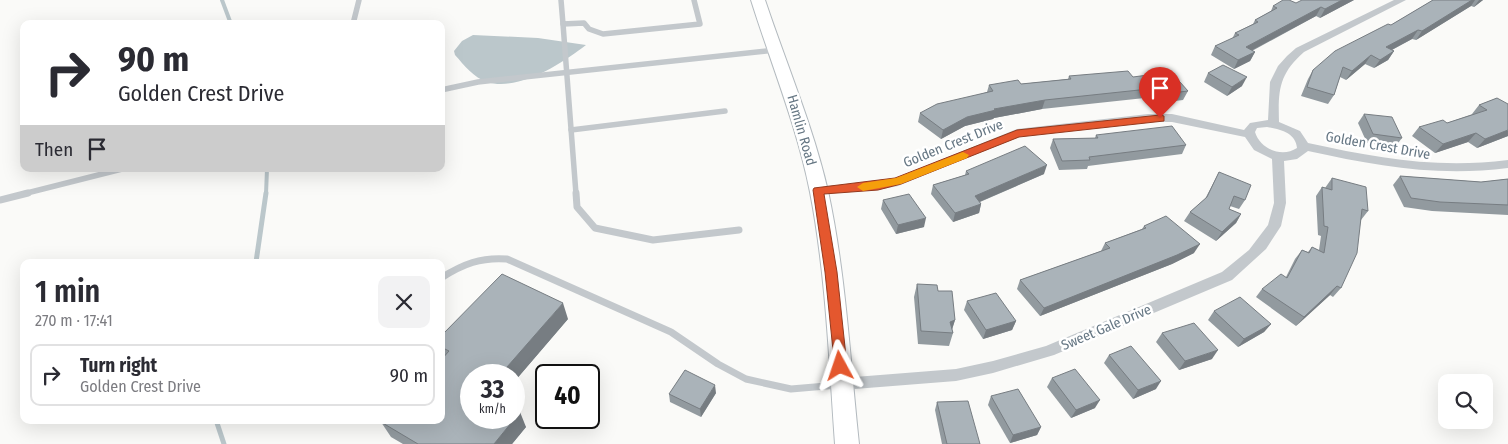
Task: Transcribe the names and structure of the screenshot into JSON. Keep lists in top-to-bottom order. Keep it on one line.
{"streets":{"street":["Hamlin Road","Golden Crest Drive","Sweet Gale Drive"]},"crossings":[["Hamlin Road","Golden Crest Drive"],["Hamlin Road","Sweet Gale Drive"]],"page":{"turn":["90 m","Golden Crest Drive"],"then":"Then","heading":["1 min","270 m · 17:41"],"list":[{"name":"Turn right","note":"Golden Crest Drive","value":"90 m"}],"speed":"33 km/h","limit":"40"}}
